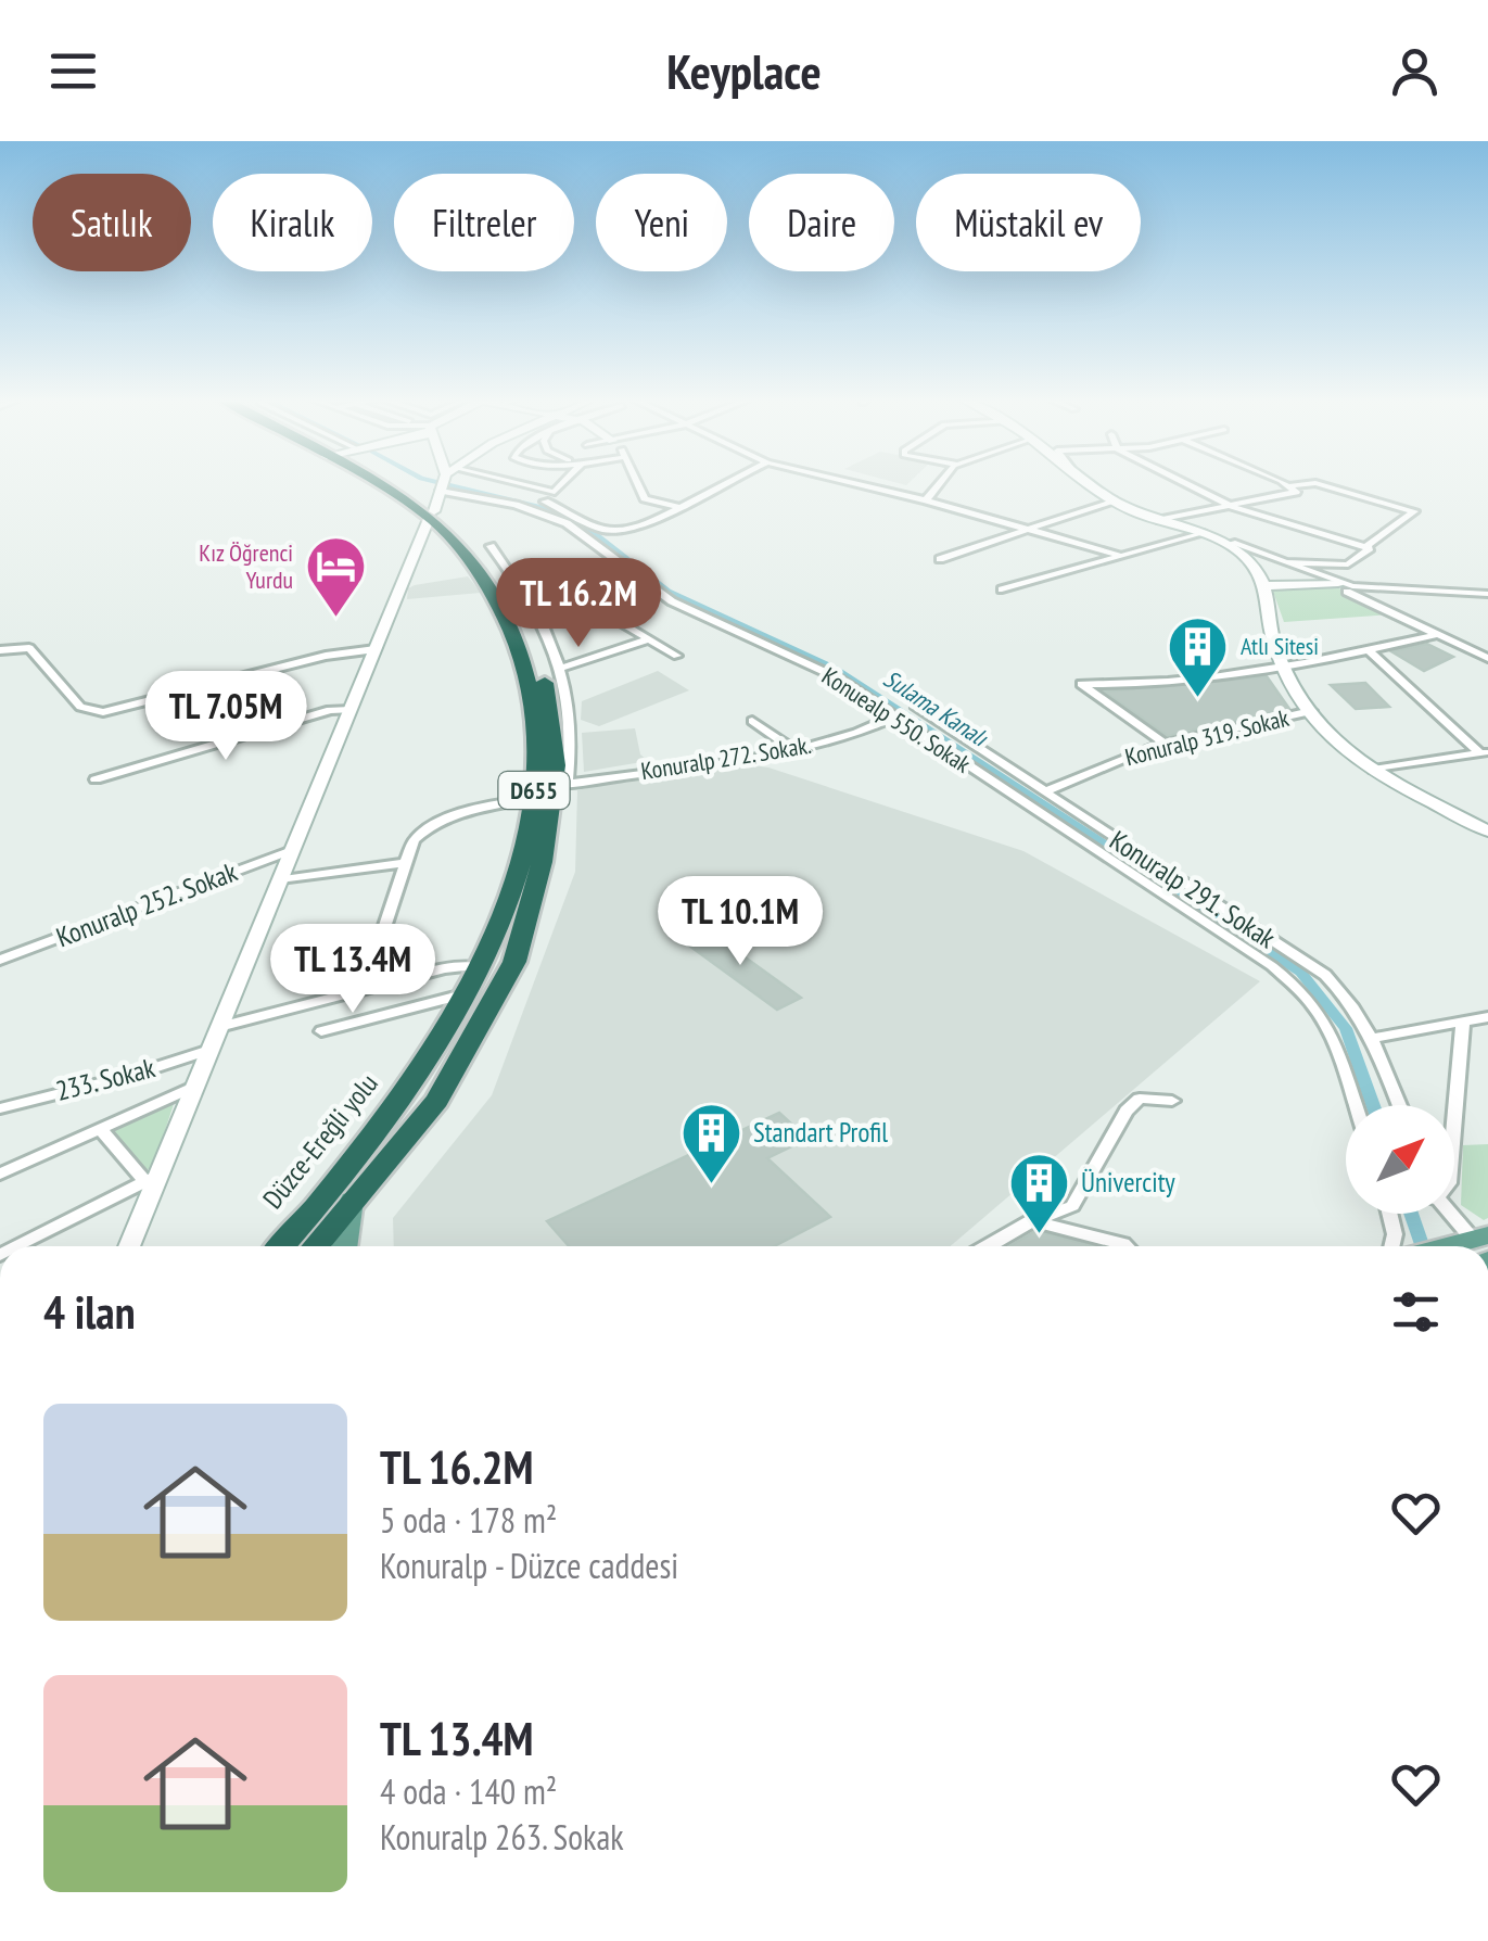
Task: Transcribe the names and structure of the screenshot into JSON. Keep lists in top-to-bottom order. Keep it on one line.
{"streets":{"highway":["D655","Düzce-Ereğli yolu"],"street":["Konuealp 550. Sokak","Konuralp 319. Sokak","Konuralp 272. Sokak.","Konuralp 291. Sokak","Konuralp 252. Sokak","233. Sokak"]},"crossings":[["Konuealp 550. Sokak","Konuralp 272. Sokak."],["Konuealp 550. Sokak","Düzce-Ereğli yolu"],["Konuralp 319. Sokak","Konuralp 291. Sokak"],["Konuralp 272. Sokak.","Düzce-Ereğli yolu"]],"water":["Sulama Kanalı"],"places":{"hotel":["Kız Öğrenci Yurdu"],"building":["Atlı Sitesi","Standart Profil","Ünivercity"]},"north":"top right","page":{"header":"Keyplace","chip":["Satılık","Kiralık","Filtreler","Yeni","Daire","Müstakil ev"],"price":["TL 16.2M","TL 7.05M","TL 10.1M","TL 13.4M"],"heading":"4 ilan","list":[{"name":"TL 16.2M","note":"5 oda · 178 m² · Konuralp - Düzce caddesi"},{"name":"TL 13.4M","note":"4 oda · 140 m² · Konuralp 263. Sokak"}]}}
